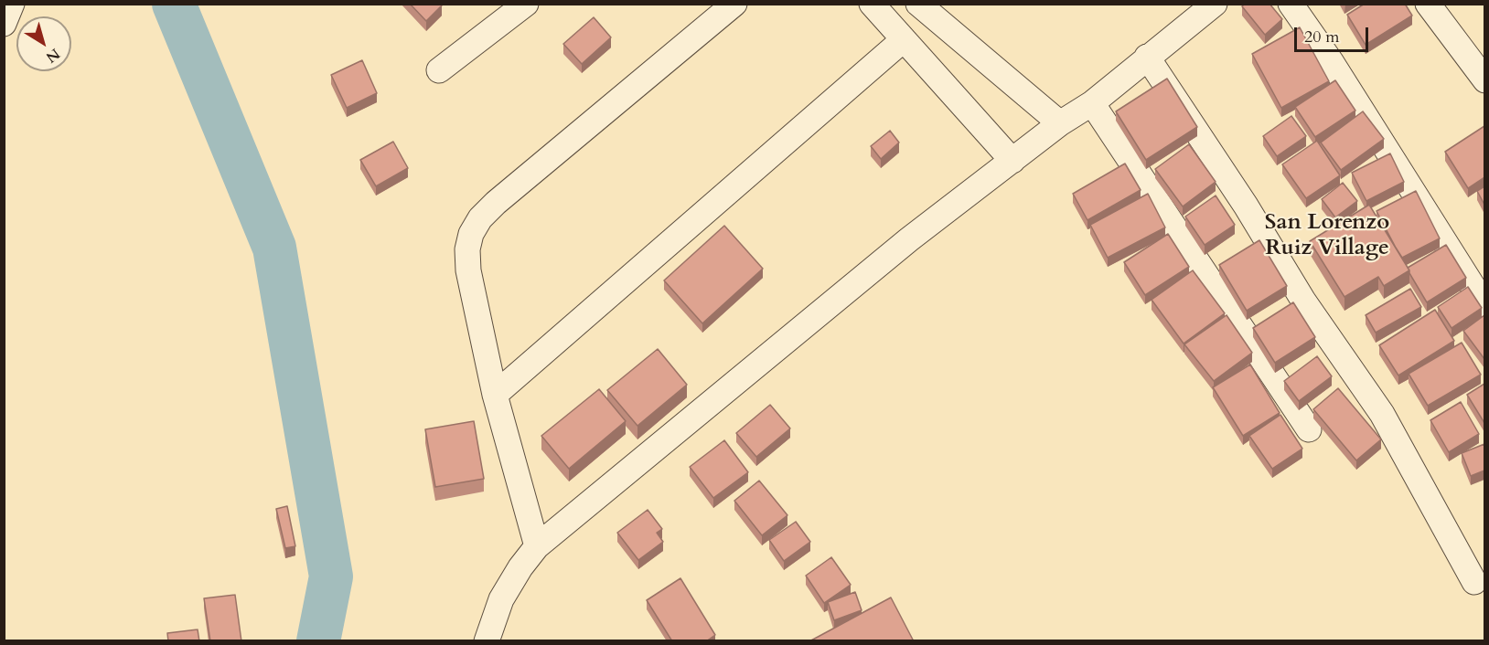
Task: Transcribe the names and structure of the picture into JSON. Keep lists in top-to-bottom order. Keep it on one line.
{"districts":["San Lorenzo Ruiz Village"],"scale_bar":"20 m","north":"bottom right"}
